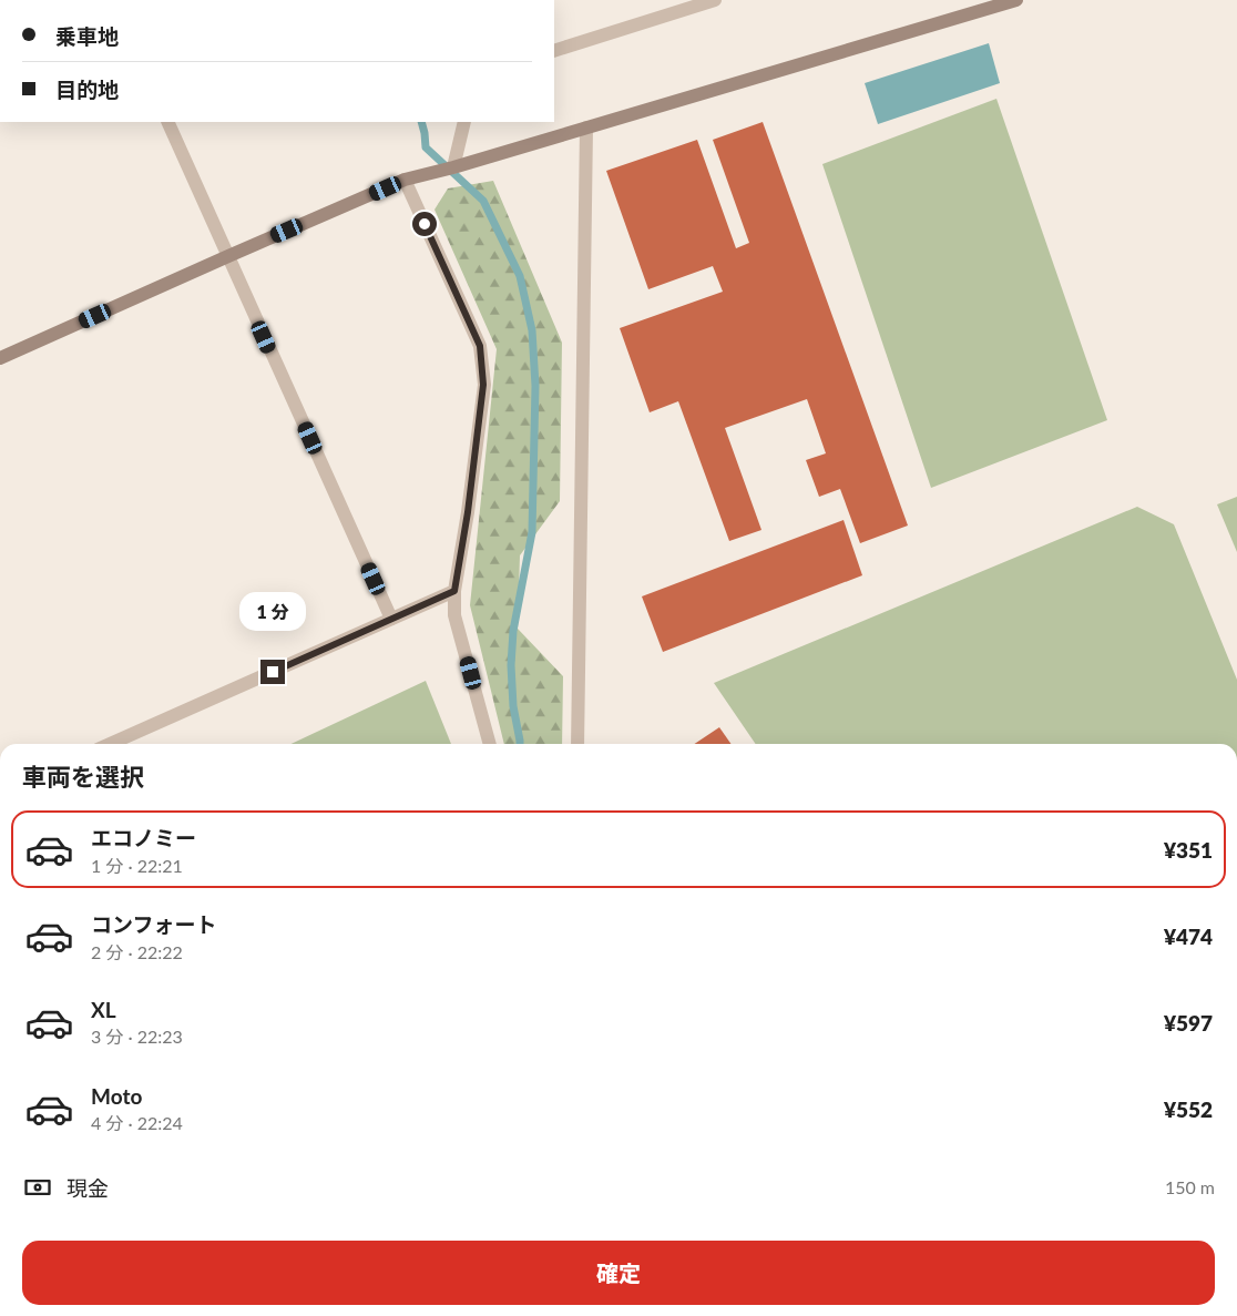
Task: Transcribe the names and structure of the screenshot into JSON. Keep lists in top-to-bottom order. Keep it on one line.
{"page":{"banner":["乗車地","目的地"],"bubble":"1 分","heading":"車両を選択","list":[{"name":"エコノミー","note":"1 分 · 22:21","value":"¥351"},{"name":"コンフォート","note":"2 分 · 22:22","value":"¥474"},{"name":"XL","note":"3 分 · 22:23","value":"¥597"},{"name":"Moto","note":"4 分 · 22:24","value":"¥552"}],"pay":["現金","150 m"],"buttons":"確定"}}
